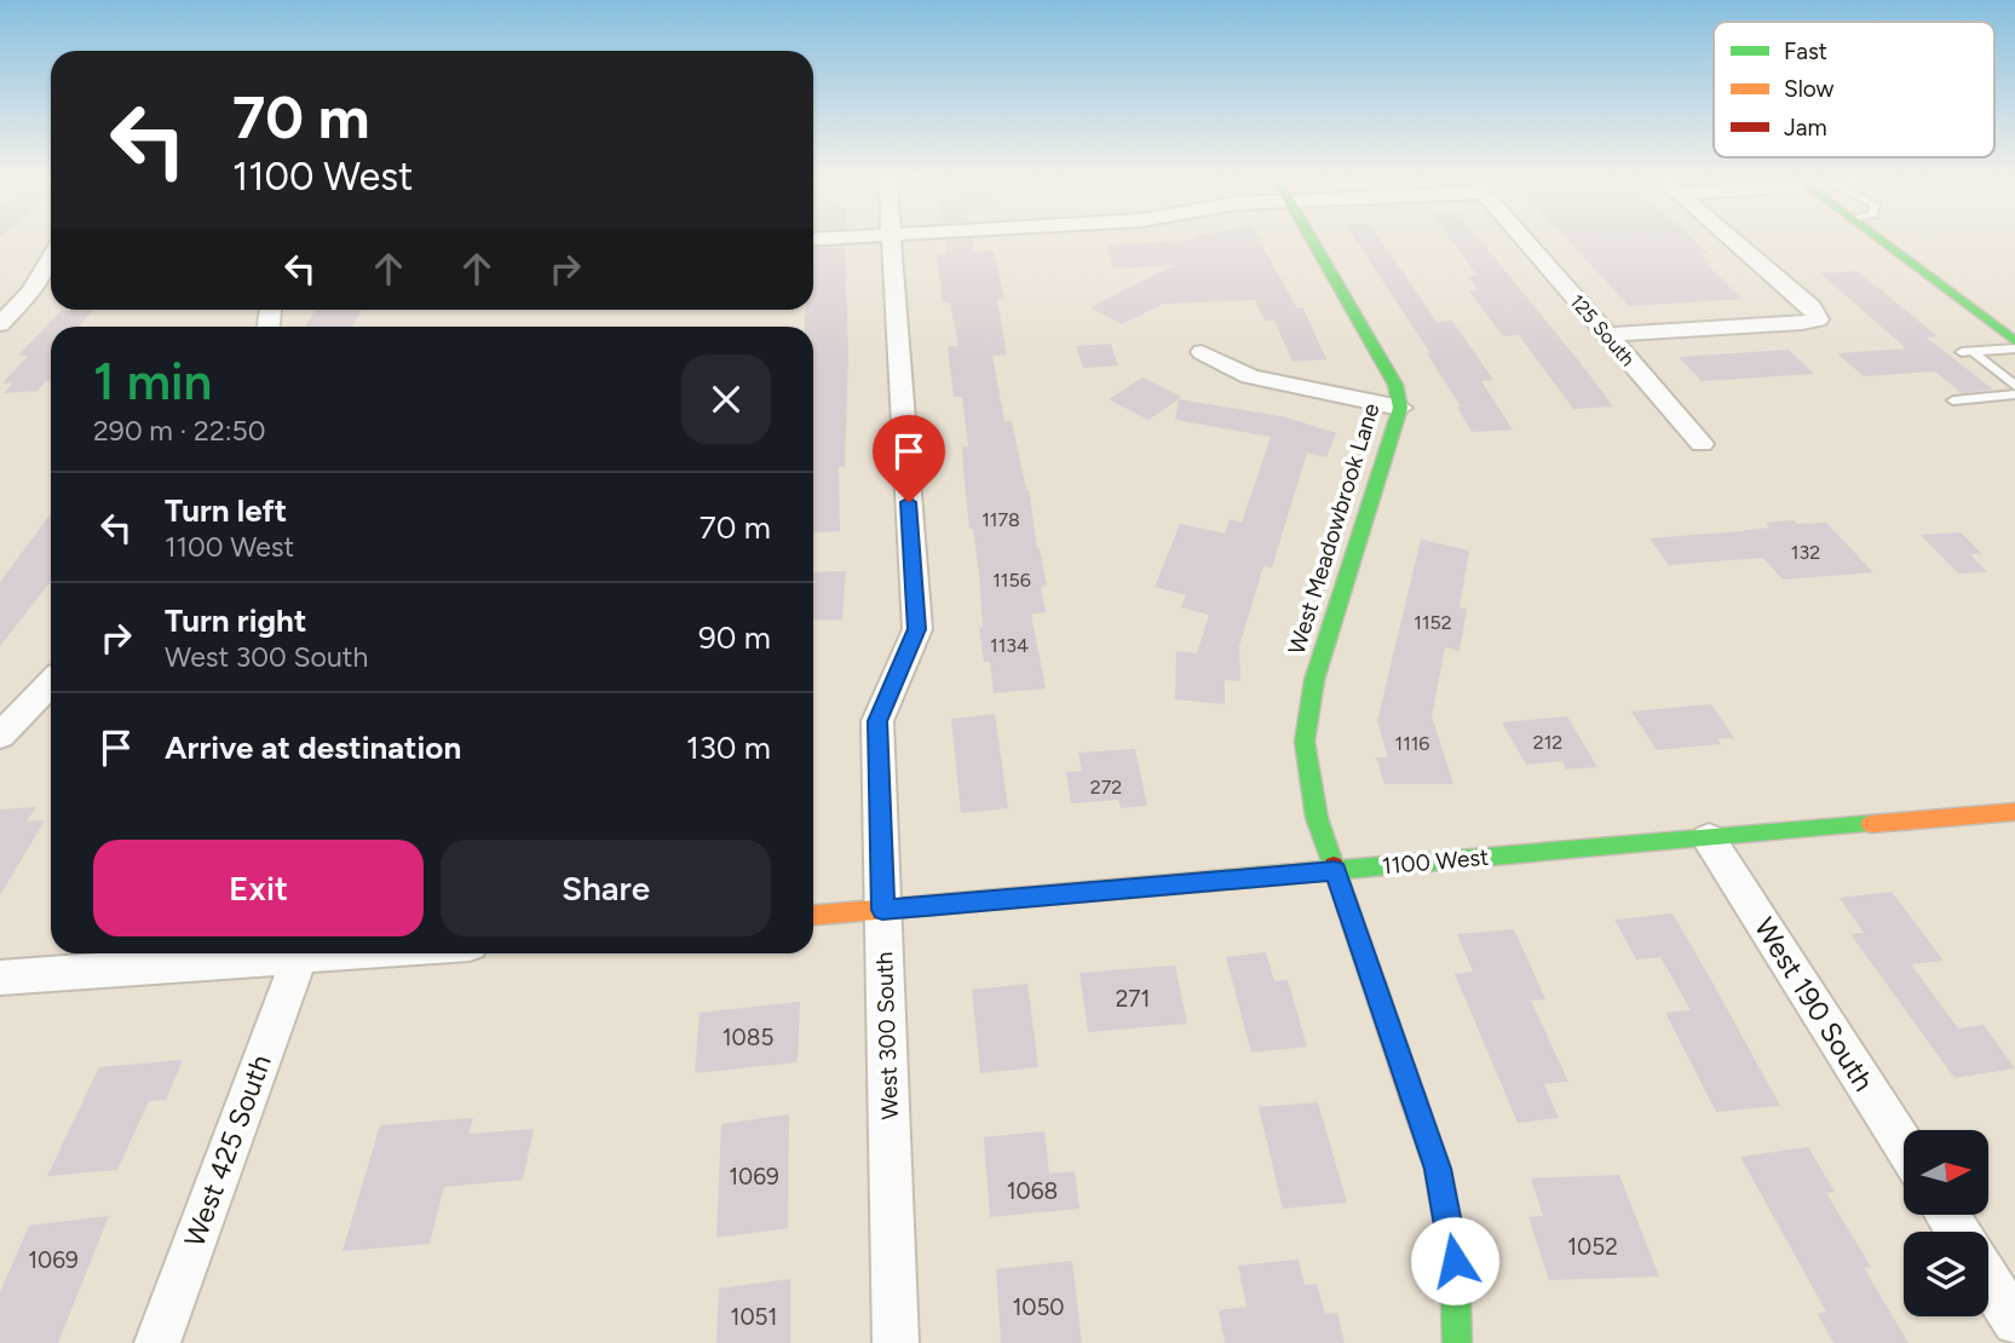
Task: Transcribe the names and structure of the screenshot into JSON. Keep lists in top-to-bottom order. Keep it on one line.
{"streets":{"street":["125 South","West Meadowbrook Lane","1100 West","West 190 South","West 300 South","West 425 South"]},"crossings":[["West Meadowbrook Lane","1100 West"],["1100 West","West 190 South"],["1100 West","West 300 South"]],"house_numbers":["1178","132","1156","1152","1134","212","1116","272","271","1085","1069","1068","1052","1069","1050","1051"],"legend":["Fast","Slow","Jam"],"north":"right","page":{"turn":["70 m","1100 West"],"heading":["1 min","290 m · 22:50"],"list":[{"name":"Turn left","note":"1100 West","value":"70 m"},{"name":"Turn right","note":"West 300 South","value":"90 m"},{"name":"Arrive at destination","value":"130 m"}],"buttons":["Exit","Share"]}}
